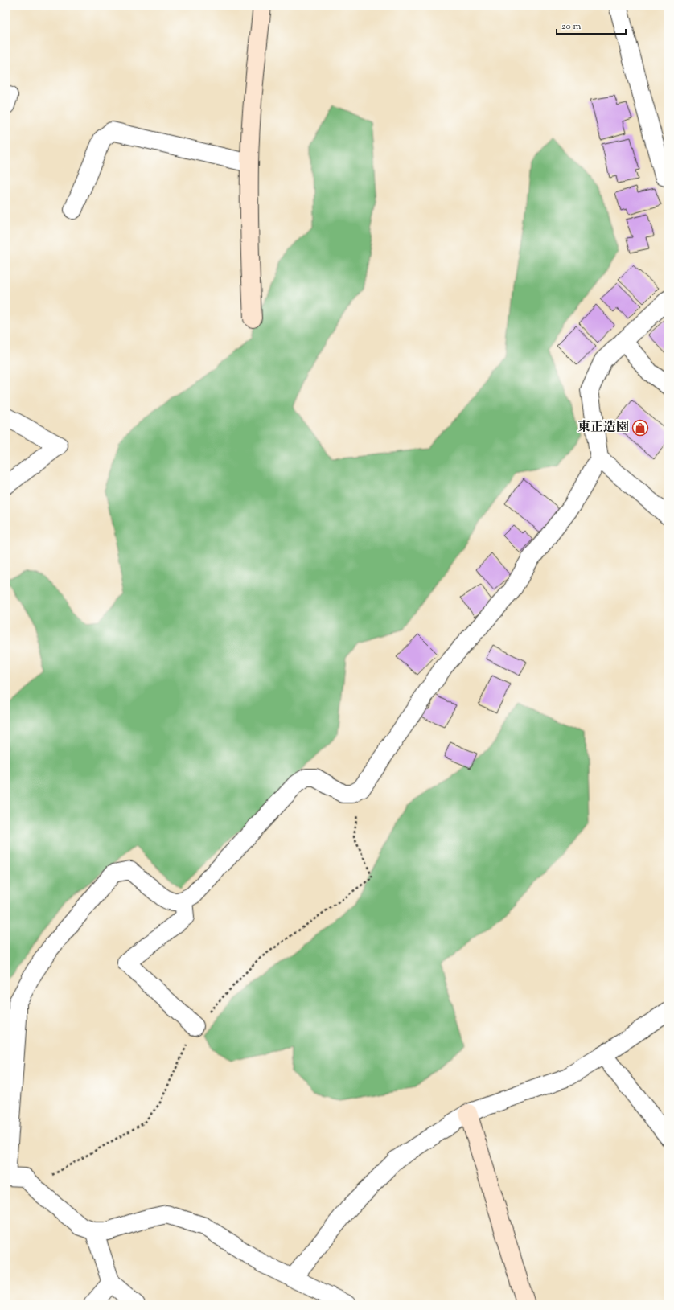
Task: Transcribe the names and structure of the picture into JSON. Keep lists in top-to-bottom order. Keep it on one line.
{"places":{"shop":["東正造園"]},"scale_bar":"20 m"}
